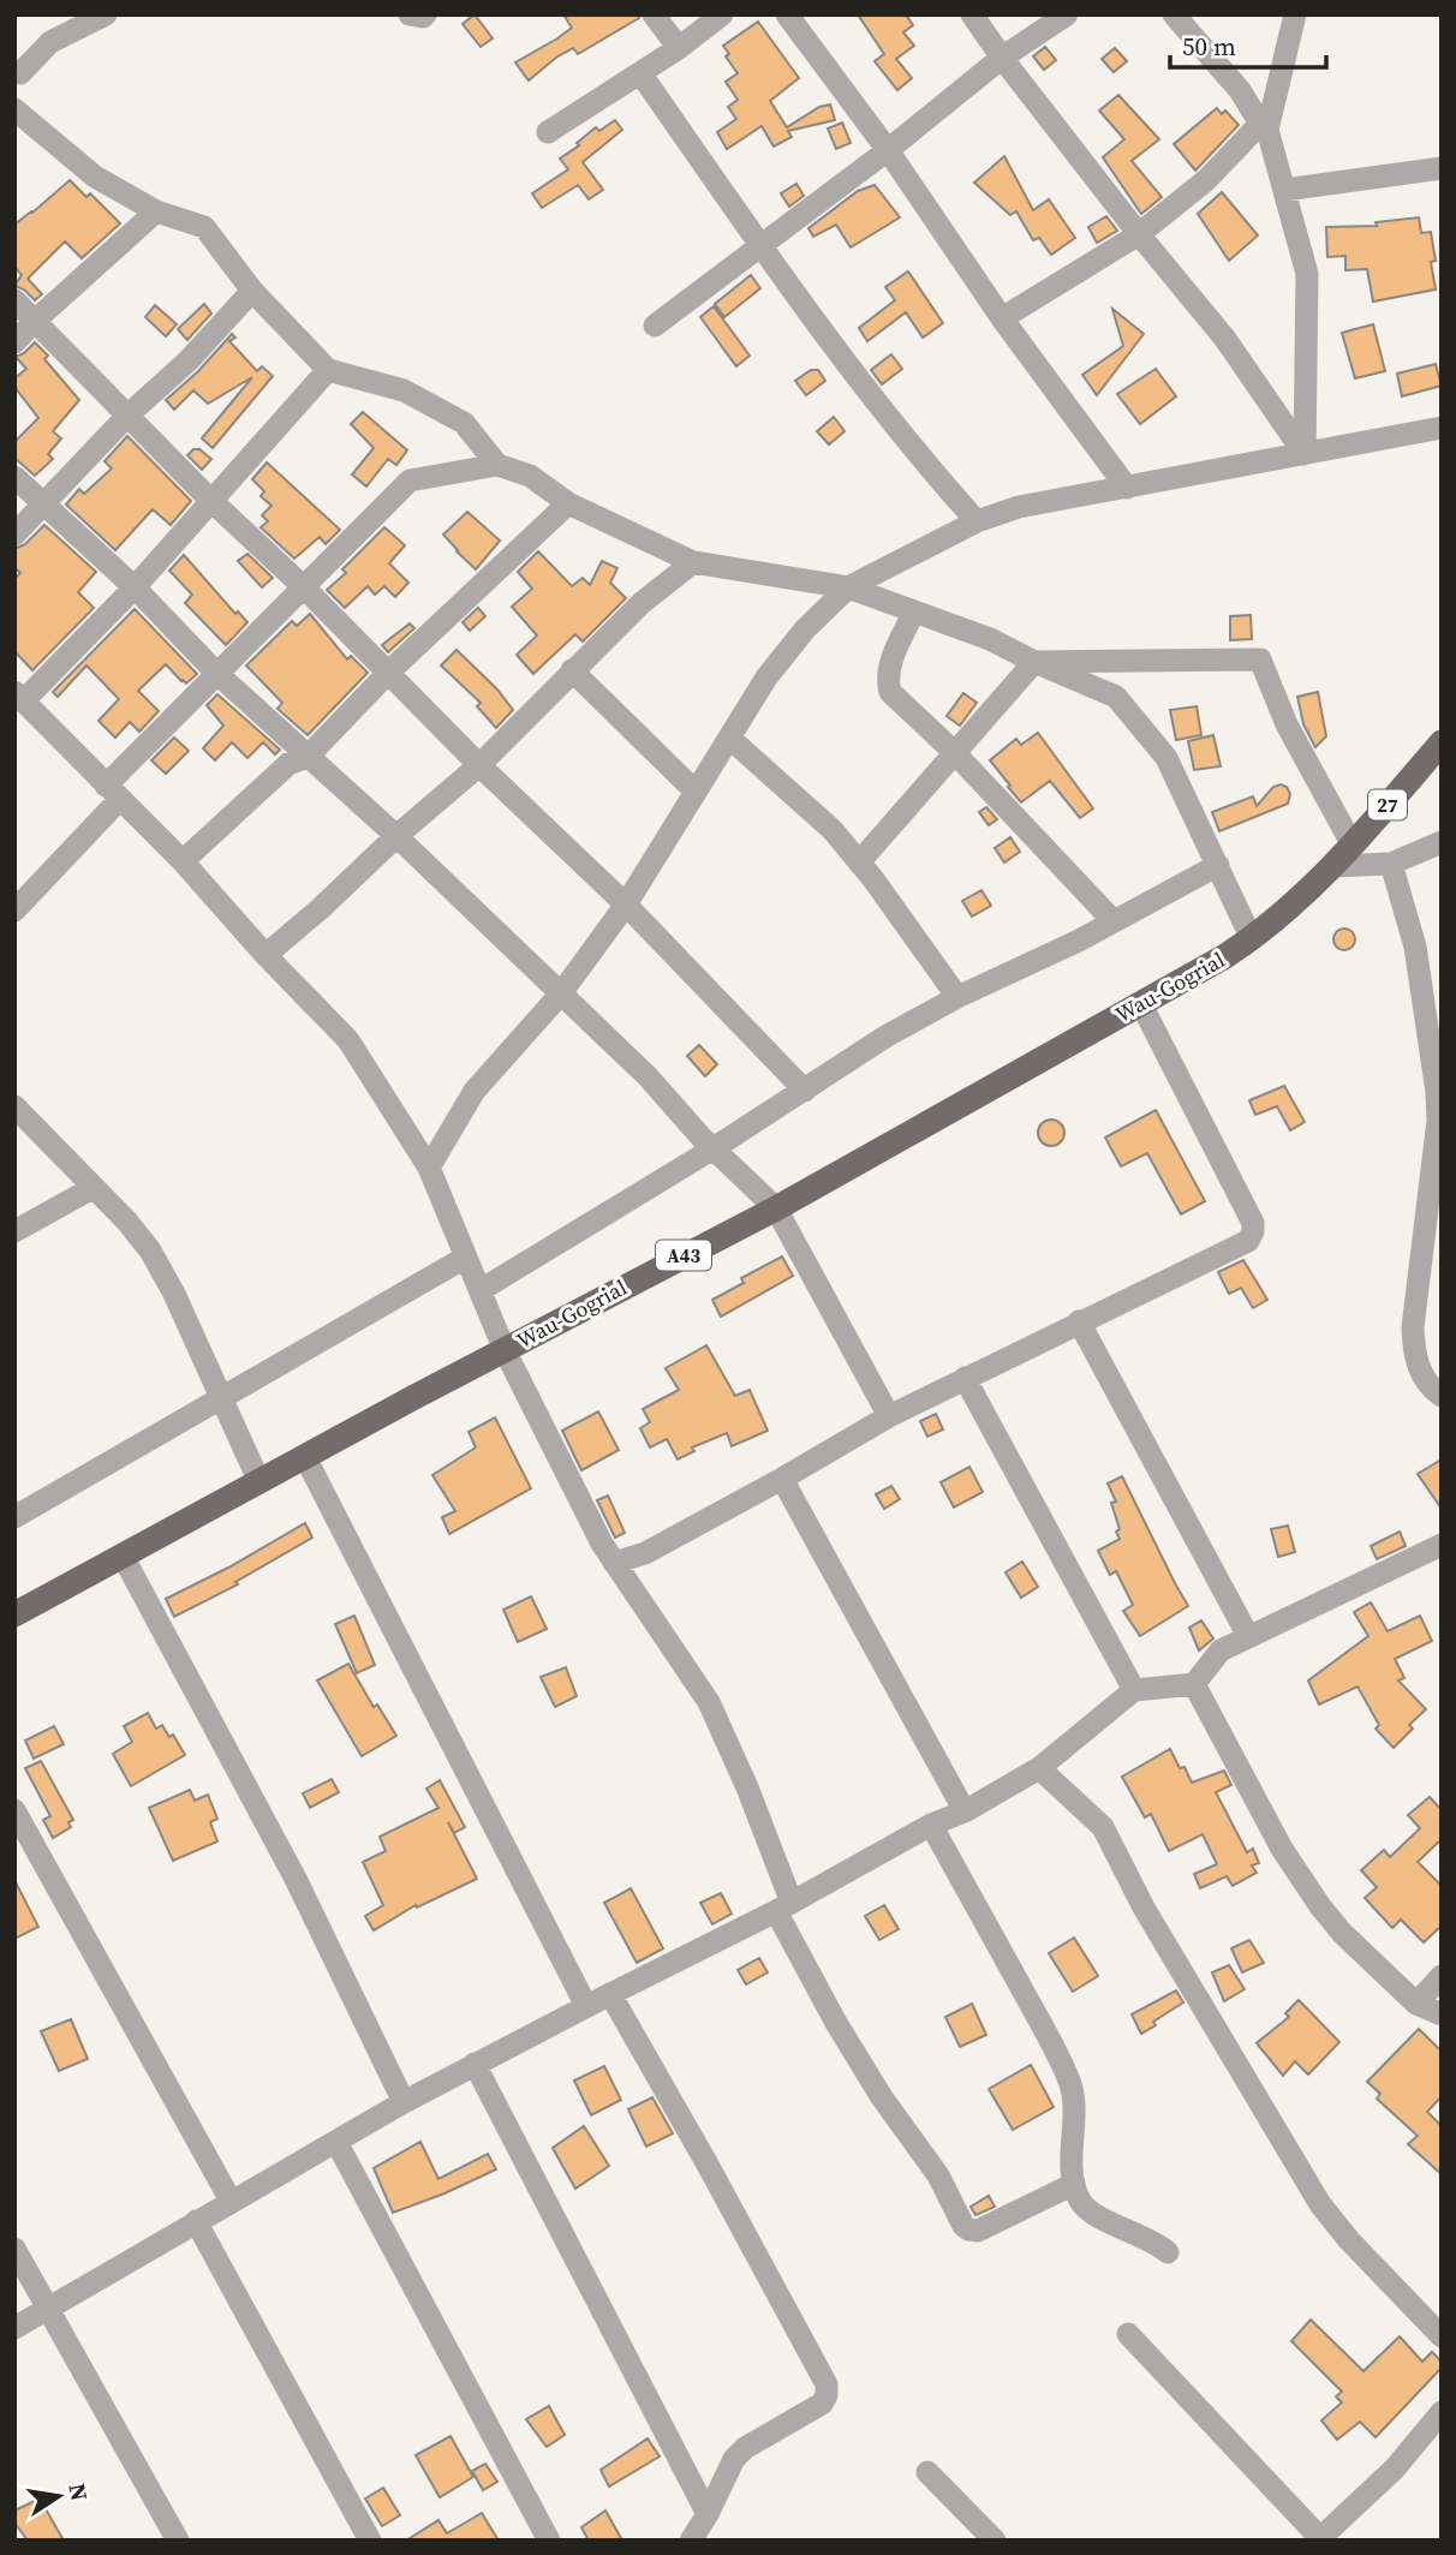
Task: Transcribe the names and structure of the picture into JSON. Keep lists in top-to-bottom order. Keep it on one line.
{"streets":{"main road":["27","Wau-Gogrial","A43"]},"crossings":[["27","Wau-Gogrial"]],"scale_bar":"50 m","north":"right"}
